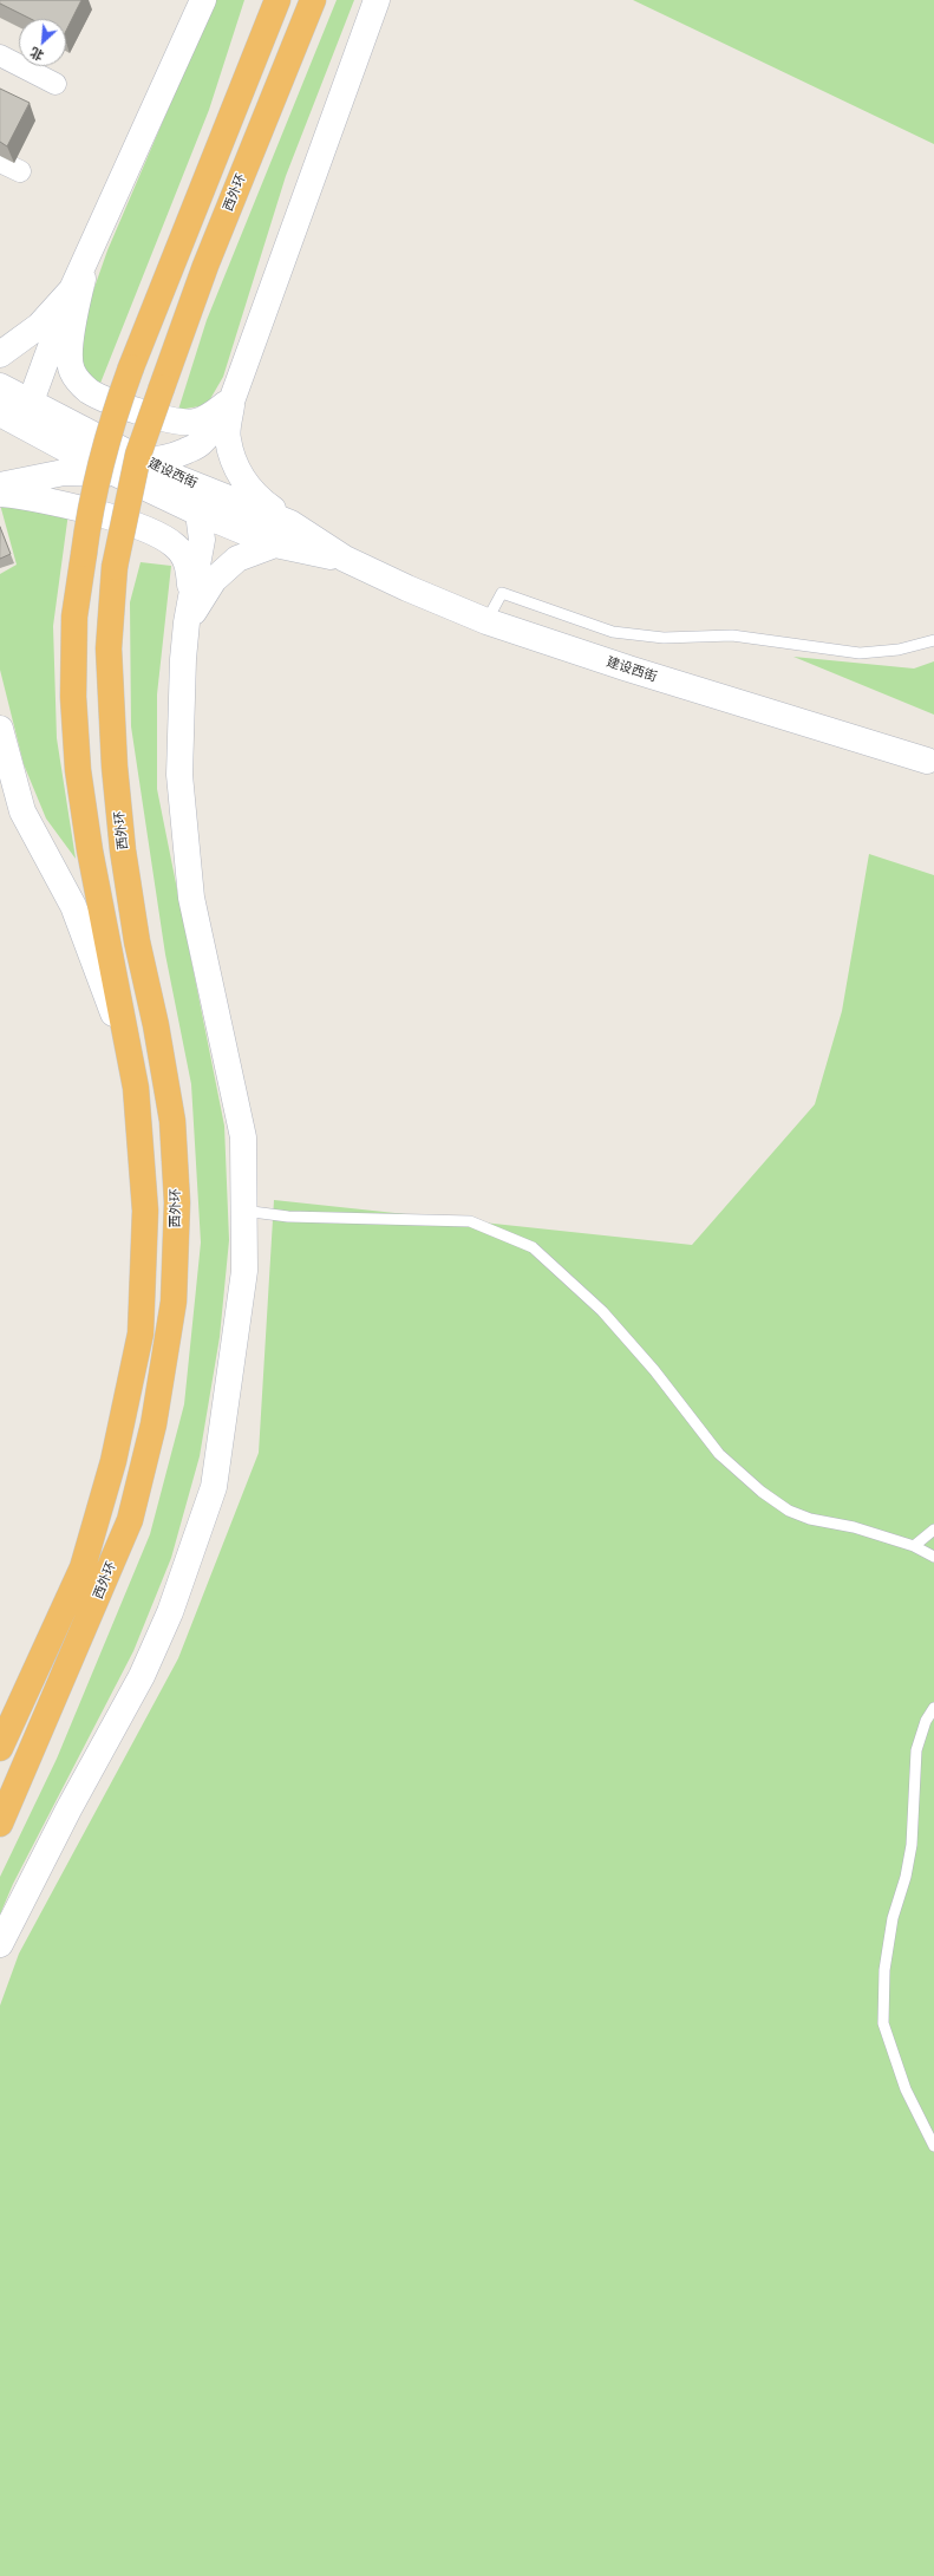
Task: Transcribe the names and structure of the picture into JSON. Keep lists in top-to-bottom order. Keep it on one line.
{"streets":{"highway":["西外环"],"main road":["建设西街"]},"north":"bottom left"}
